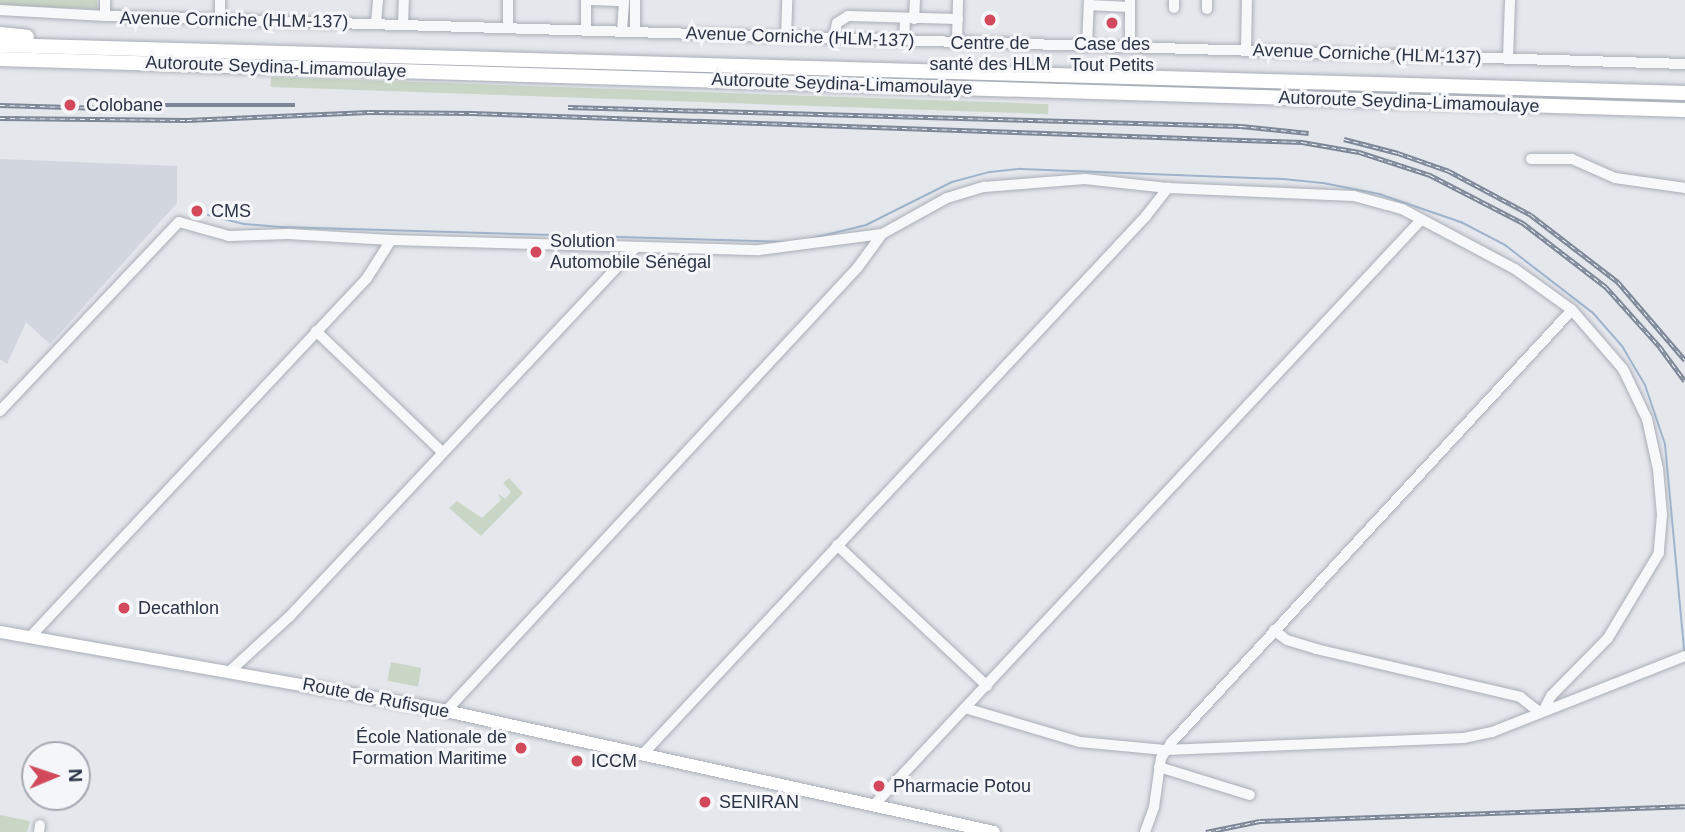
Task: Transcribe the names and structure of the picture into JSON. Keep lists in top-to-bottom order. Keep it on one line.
{"streets":{"highway":["Autoroute Seydina-Limamoulaye"],"main road":["Route de Rufisque"],"street":["Avenue Corniche (HLM-137)"]},"places":["Centre de santé des HLM","Case des Tout Petits","Colobane","CMS","Solution Automobile Sénégal","Decathlon","École Nationale de Formation Maritime","ICCM","Pharmacie Potou","SENIRAN"],"north":"right"}
